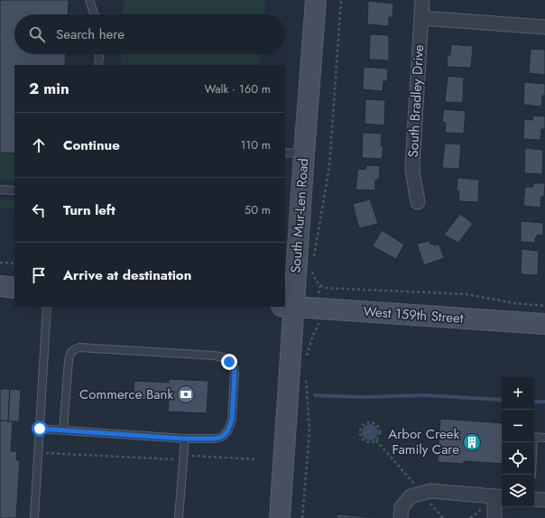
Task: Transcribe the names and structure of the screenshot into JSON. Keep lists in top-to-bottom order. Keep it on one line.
{"streets":{"main road":["South Mur-Len Road","West 159th Street"],"street":["South Bradley Drive"]},"crossings":[["South Mur-Len Road","West 159th Street"]],"places":{"bank":["Commerce Bank"],"building":["Arbor Creek Family Care"]},"page":{"search":"Search here","heading":["2 min","Walk · 160 m"],"list":[["Continue","110 m"],["Turn left","50 m"],"Arrive at destination"],"map_buttons":["+","−"]}}
